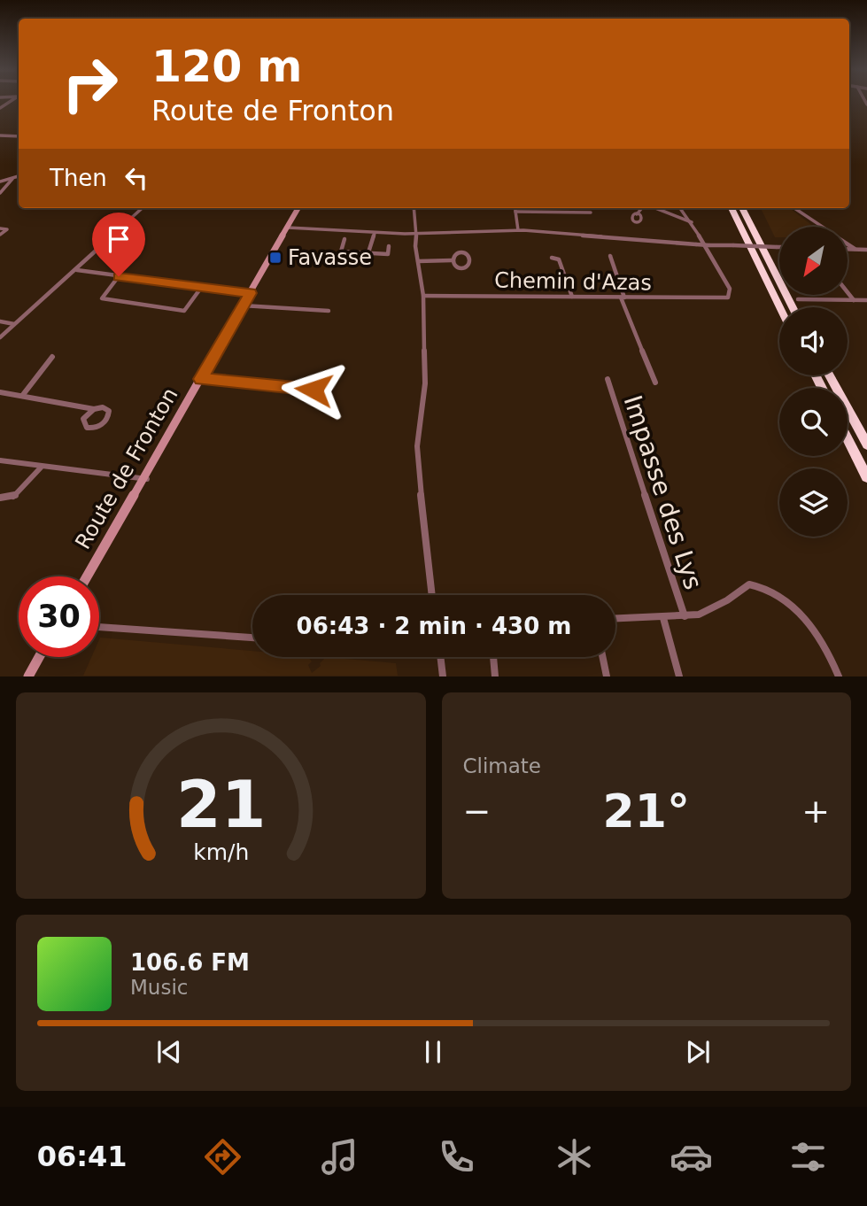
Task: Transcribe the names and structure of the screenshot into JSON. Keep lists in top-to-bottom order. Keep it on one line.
{"streets":{"main road":["Route de Fronton"],"street":["Chemin d'Azas","Impasse des Lys"]},"places":{"transit":["Favasse"]},"north":"bottom left","page":{"turn":["120 m","Route de Fronton"],"then":"Then","limit":"30","trip":"06:43 · 2 min · 430 m","tile":"Climate","heat":["−","21°","+"],"song":["106.6 FM","Music"],"tabs":"06:41","gauge":["21","km/h"]}}
